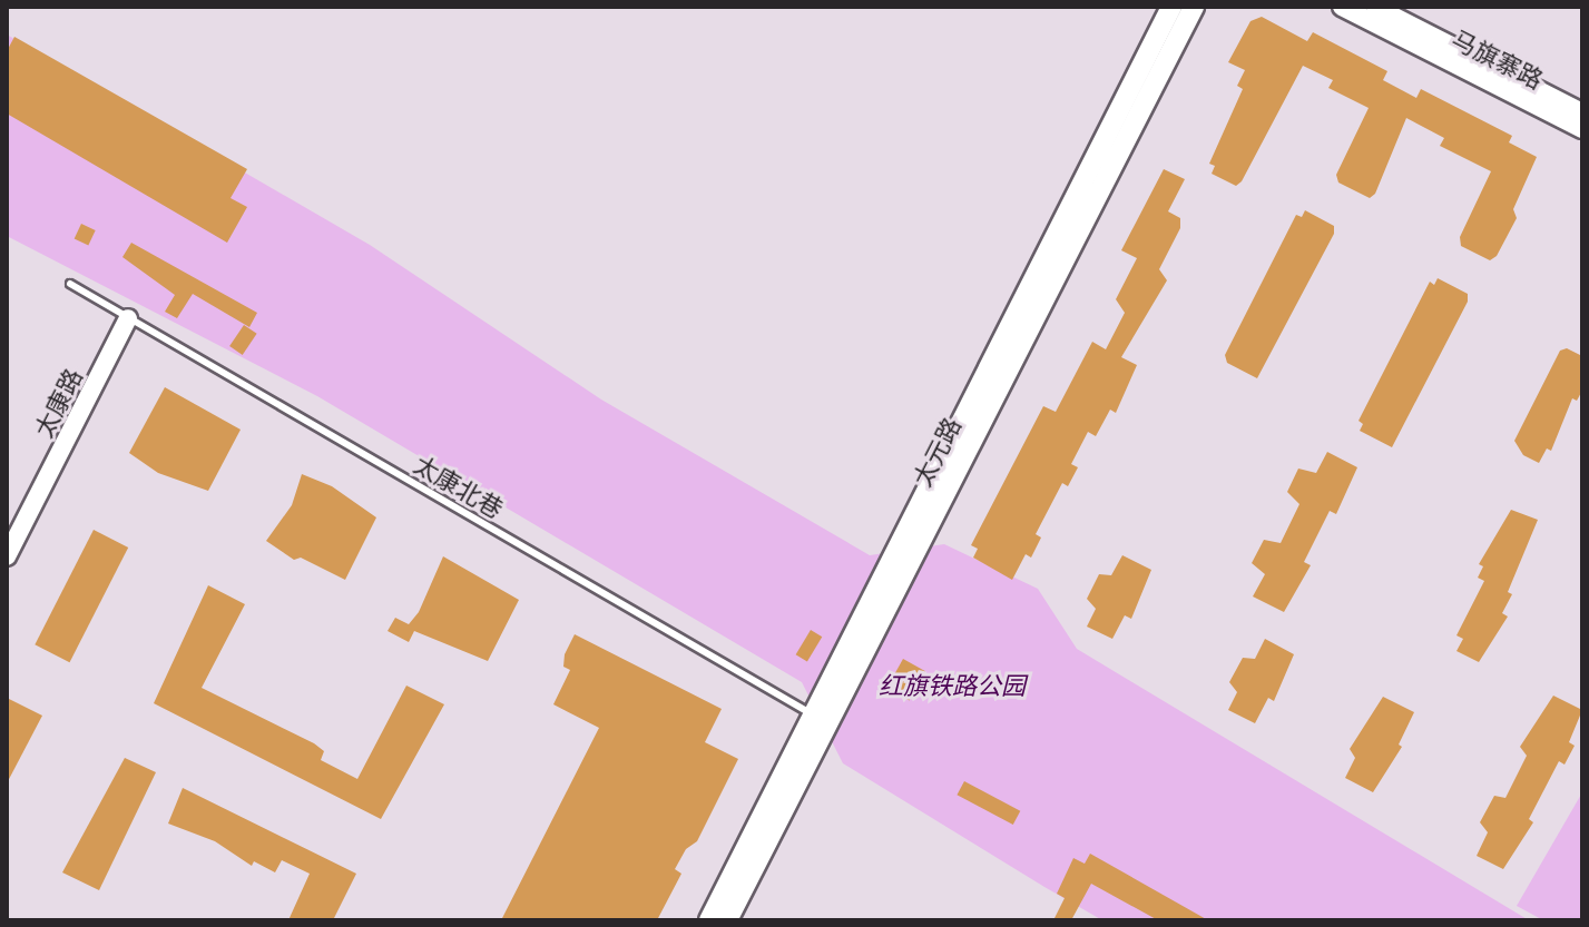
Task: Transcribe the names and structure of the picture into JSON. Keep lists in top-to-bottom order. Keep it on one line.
{"streets":{"main road":["太元路"],"street":["马旗寨路","太康路"],"lane":["太康北巷"]},"crossings":[["太康路","太康北巷"],["太元路","太康北巷"]],"parks":["红旗铁路公园"]}
